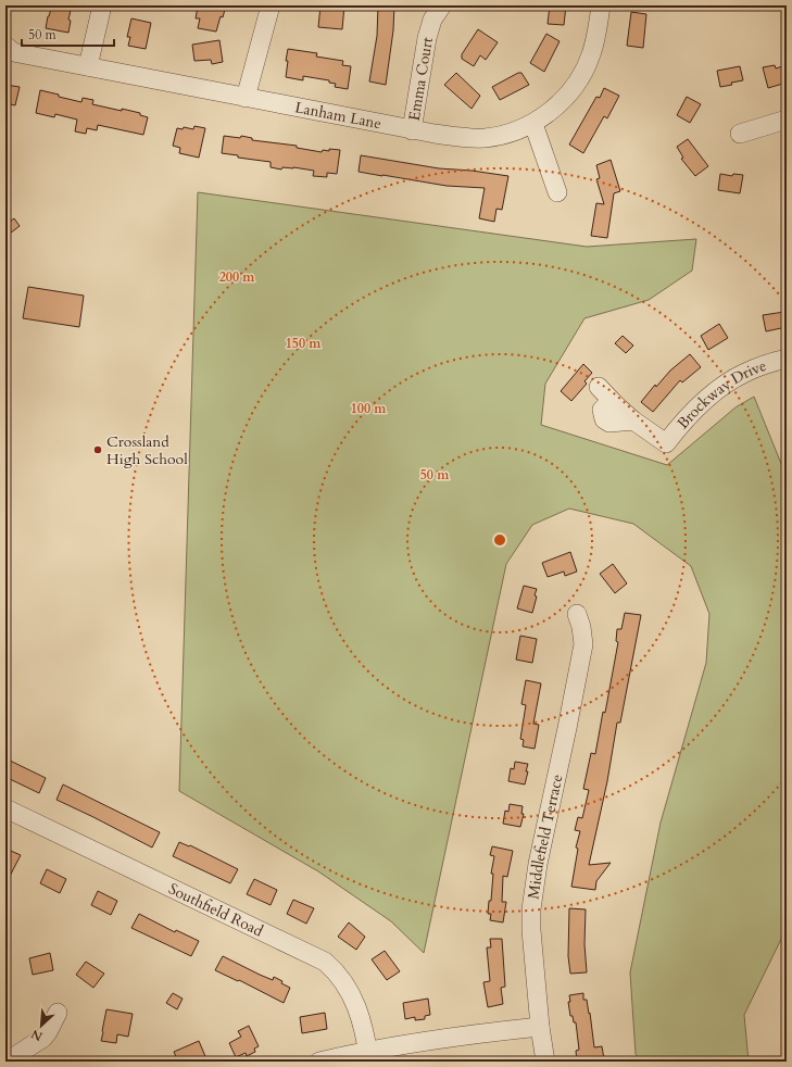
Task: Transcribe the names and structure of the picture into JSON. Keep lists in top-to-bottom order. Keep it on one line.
{"streets":{"street":["Emma Court","Lanham Lane","Brockway Drive","Middlefield Terrace","Southfield Road"]},"crossings":[["Emma Court","Lanham Lane"]],"places":["Crossland High School"],"scale_bar":"50 m","north":"bottom left","rings":["200 m","150 m","100 m","50 m"]}
